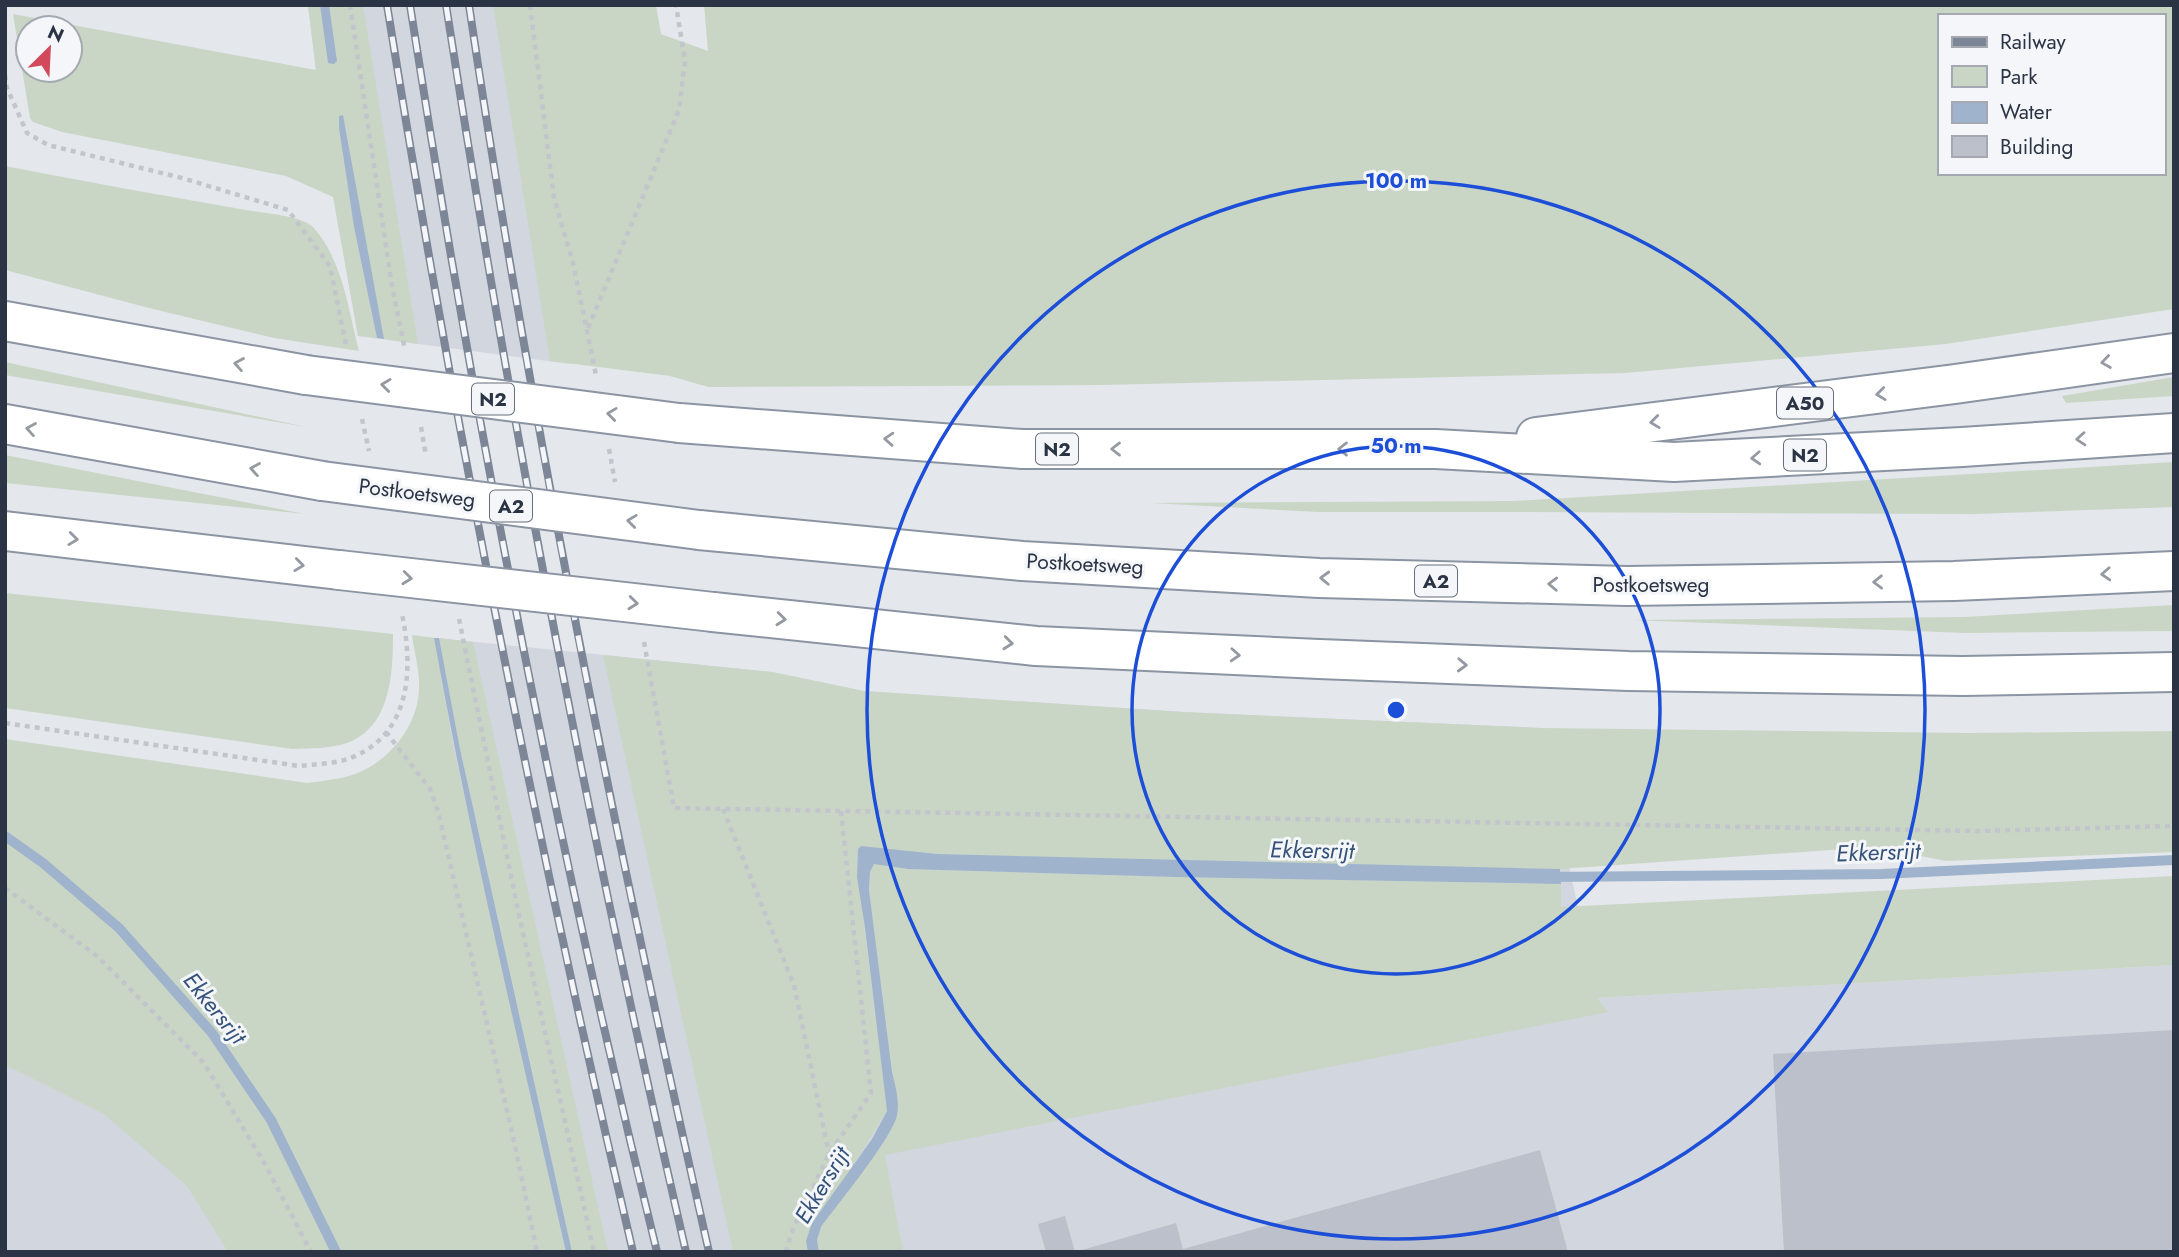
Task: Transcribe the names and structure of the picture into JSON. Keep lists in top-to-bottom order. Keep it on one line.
{"streets":{"highway":["N2","A50","Postkoetsweg","A2"]},"crossings":[["N2","A50"]],"water":["Ekkersrijt"],"legend":["Railway","Park","Water","Building"],"north":"top right","rings":["100 m","50 m"]}
